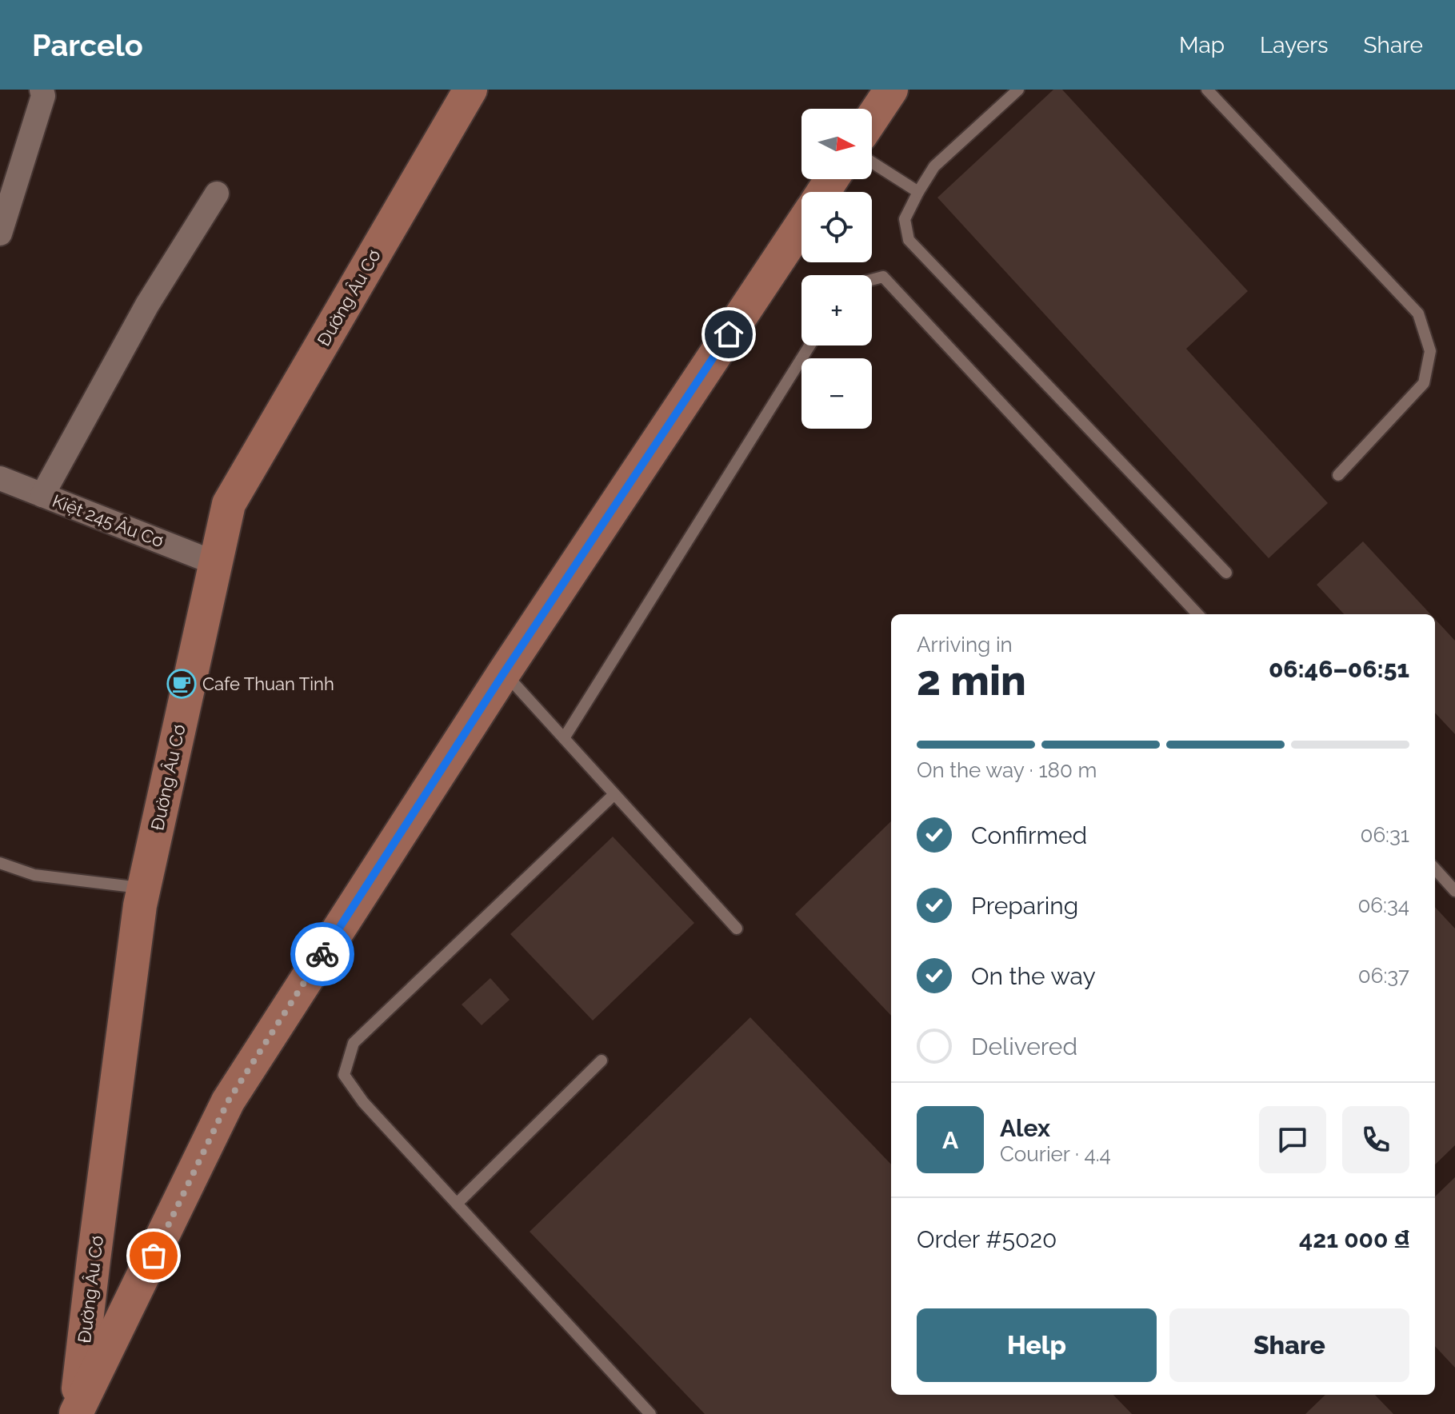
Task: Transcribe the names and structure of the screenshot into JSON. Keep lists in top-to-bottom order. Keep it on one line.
{"streets":{"street":["Đường Âu Cơ","Kiệt 245 Âu Cơ"]},"crossings":[["Đường Âu Cơ","Kiệt 245 Âu Cơ"]],"places":{"cafe":["Cafe Thuan Tinh"]},"north":"right","page":{"header":"Parcelo","nav":["Map","Layers","Share"],"map_buttons":["+","−"],"heading":["2 min","Arriving in","06:46–06:51"],"panel":["Alex","Courier · 4.4","Order #5020","421 000 ₫"],"bar":"On the way · 180 m","list":[["Confirmed","06:31"],["Preparing","06:34"],["On the way","06:37"],"Delivered"],"round":"A","buttons":["Help","Share"]}}
